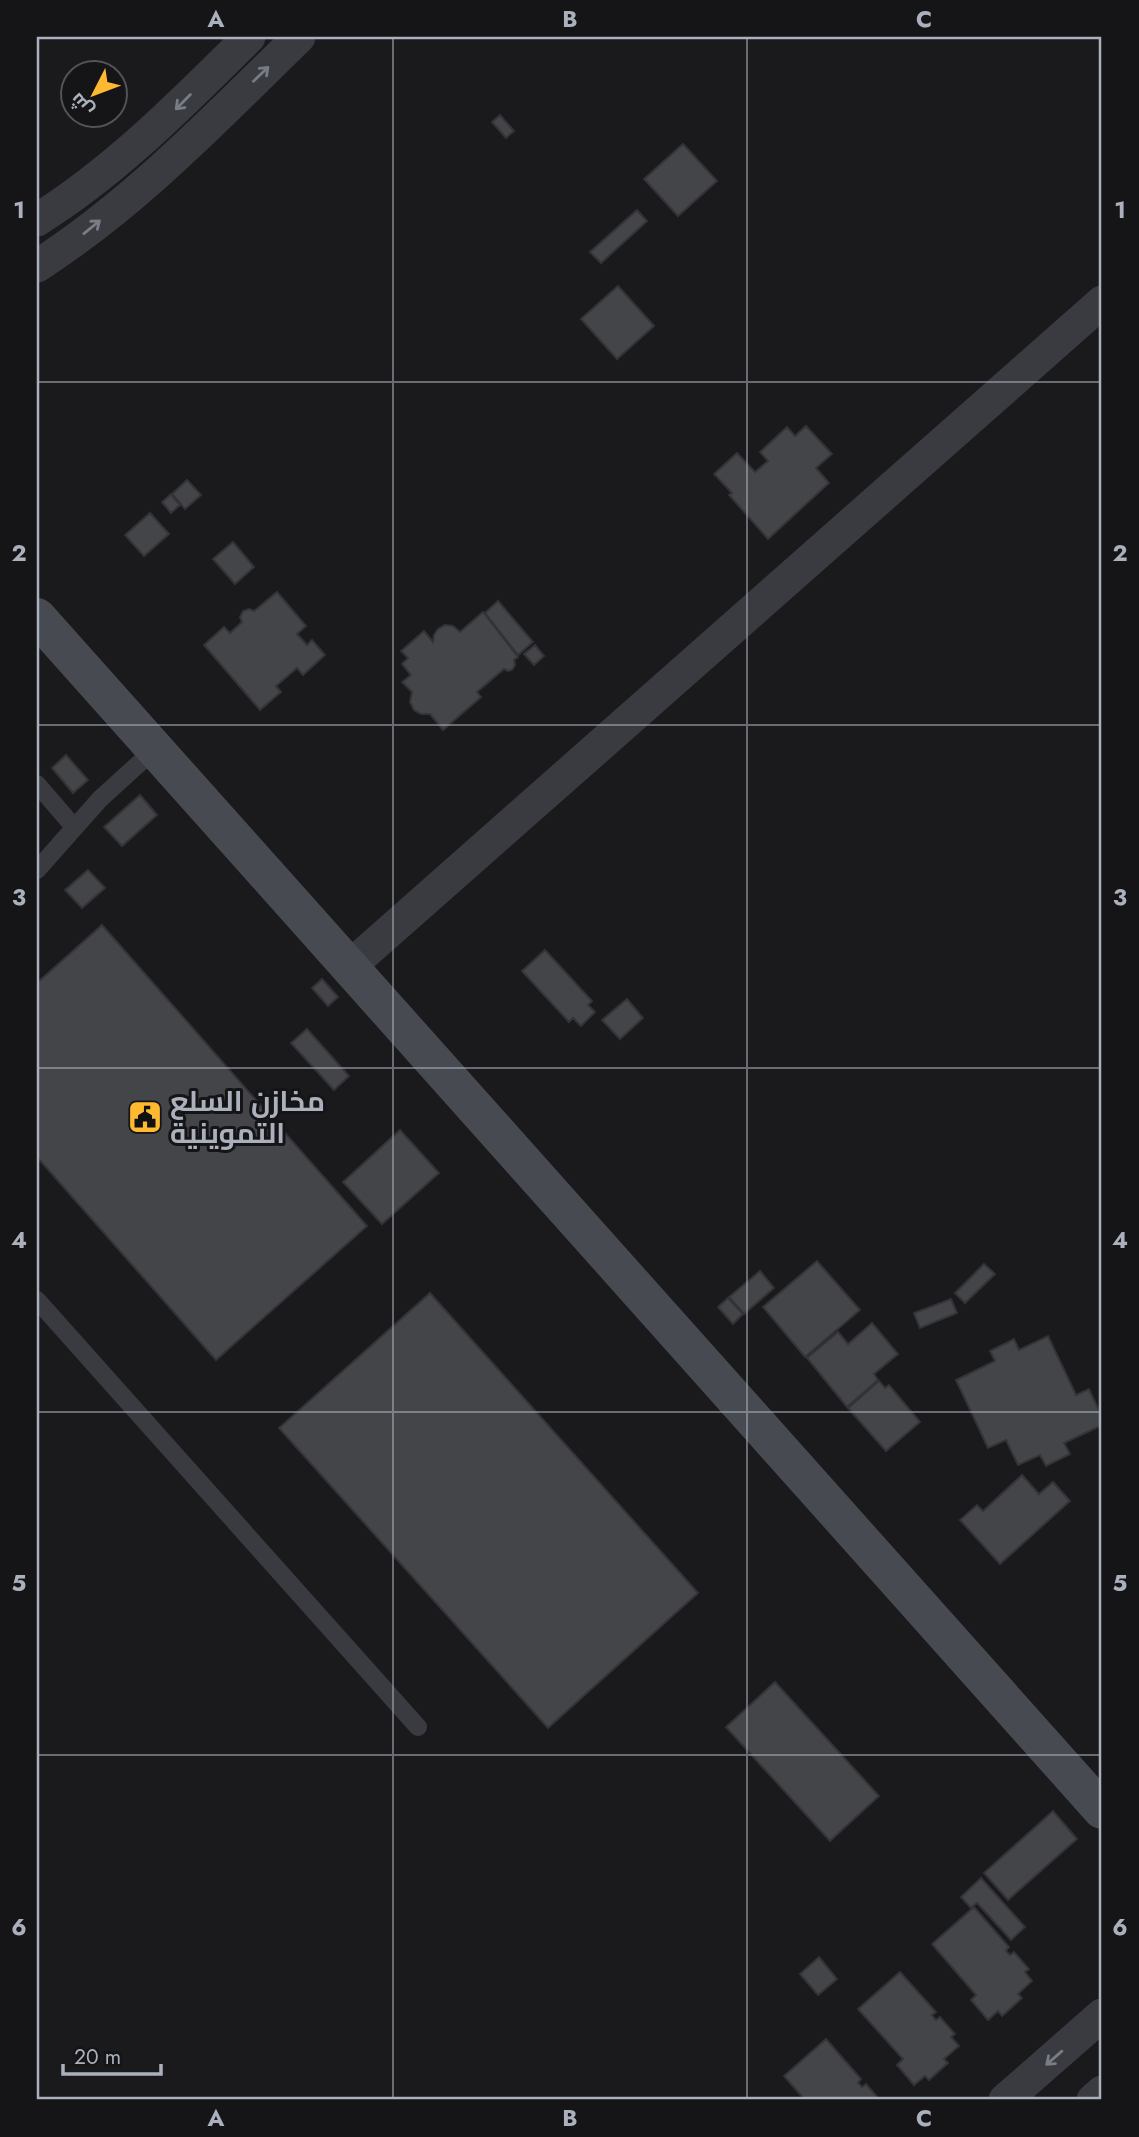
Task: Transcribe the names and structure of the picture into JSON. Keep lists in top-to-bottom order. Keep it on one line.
{"places":{"public building":["مخازن السلع التموينية"]},"scale_bar":"20 m","north":"bottom left","grid":{"columns":["A","B","C"],"rows":["1","2","3","4","5","6"]}}
